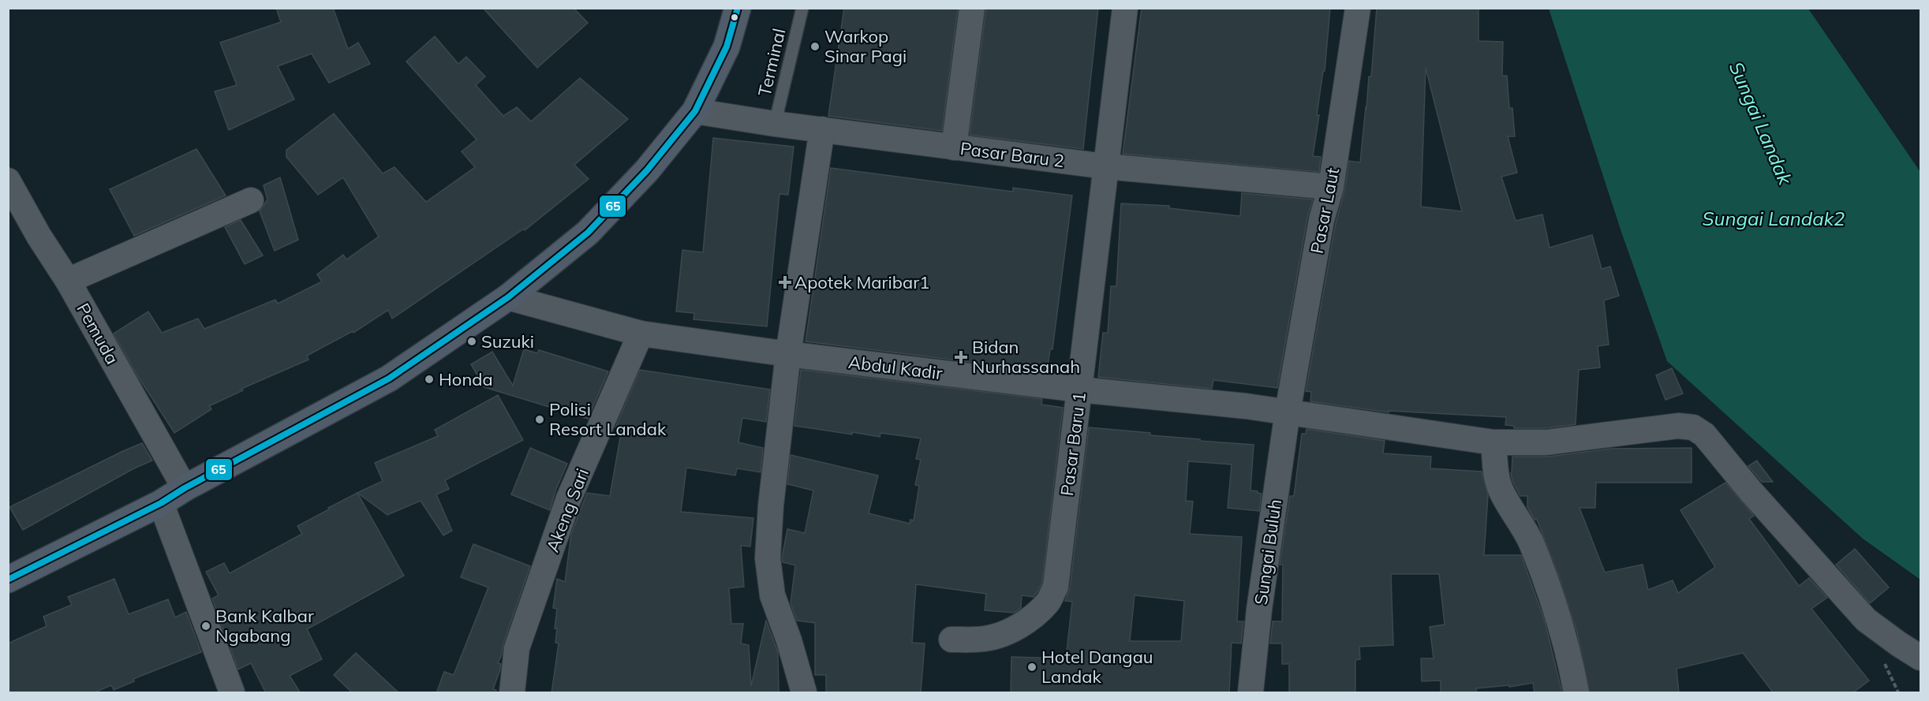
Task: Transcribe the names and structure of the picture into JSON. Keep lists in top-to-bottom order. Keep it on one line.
{"streets":{"street":["Pasar Baru 2","Pasar Laut","Pemuda","Abdul Kadir","Pasar Baru 1","Akeng Sari","Sungai Buluh"],"lane":["Terminal"]},"crossings":[["Terminal","Pasar Baru 2"],["Pasar Baru 2","Pasar Laut"],["Pasar Baru 2","Pasar Baru 1"],["Pasar Laut","Abdul Kadir"],["Pasar Laut","Sungai Buluh"],["Abdul Kadir","Pasar Baru 1"],["Abdul Kadir","Akeng Sari"],["Abdul Kadir","Sungai Buluh"]],"water":["Sungai Landak","Sungai Landak2"],"places":{"other":["Warkop Sinar Pagi","Suzuki","Honda","Polisi Resort Landak","Bank Kalbar Ngabang","Hotel Dangau Landak"],"health":["Apotek Maribar1","Bidan Nurhassanah"]},"lines":["transit line 65"]}
